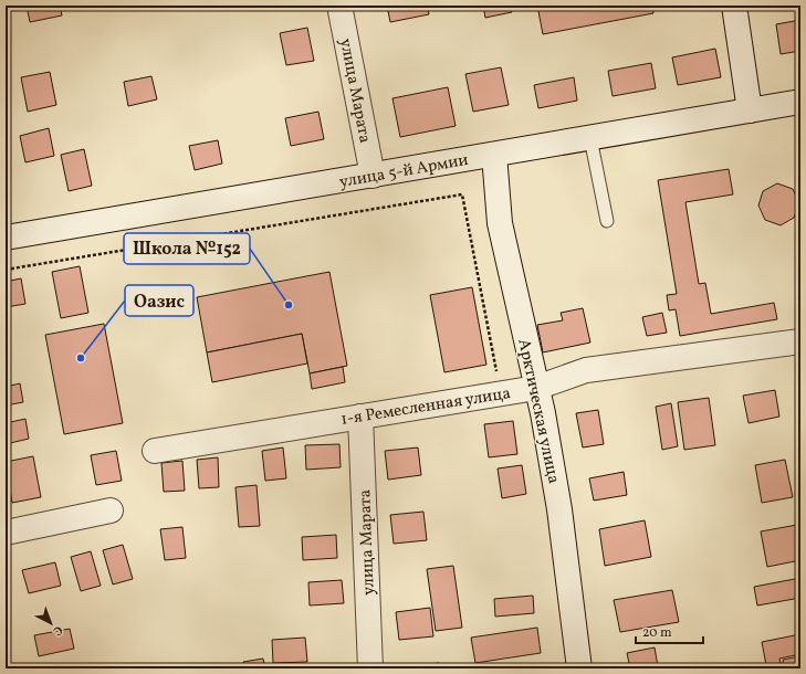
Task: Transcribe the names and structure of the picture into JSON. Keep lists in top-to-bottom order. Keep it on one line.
{"streets":{"street":["улица Марата","улица 5-й Армии","1-я Ремесленная улица","Арктическая улица"]},"crossings":[["улица Марата","улица 5-й Армии"],["улица Марата","1-я Ремесленная улица"],["улица 5-й Армии","Арктическая улица"],["1-я Ремесленная улица","Арктическая улица"]],"places":["Школа №152","Оазис"],"scale_bar":"20 m","north":"bottom right"}
